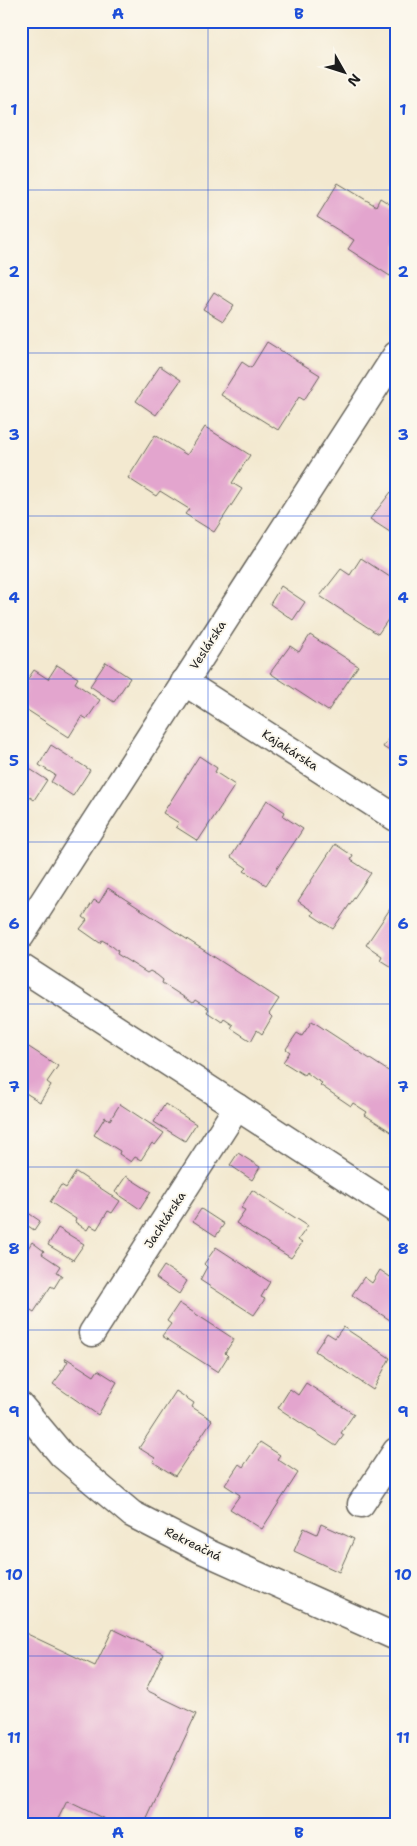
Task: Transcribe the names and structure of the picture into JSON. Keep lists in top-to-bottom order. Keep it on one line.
{"streets":{"street":["Veslárska","Kajakárska","Jachtárska","Rekreačná"]},"crossings":[["Veslárska","Kajakárska"]],"north":"bottom right","grid":{"columns":["A","B"],"rows":["1","2","3","4","5","6","7","8","9","10","11"]}}
